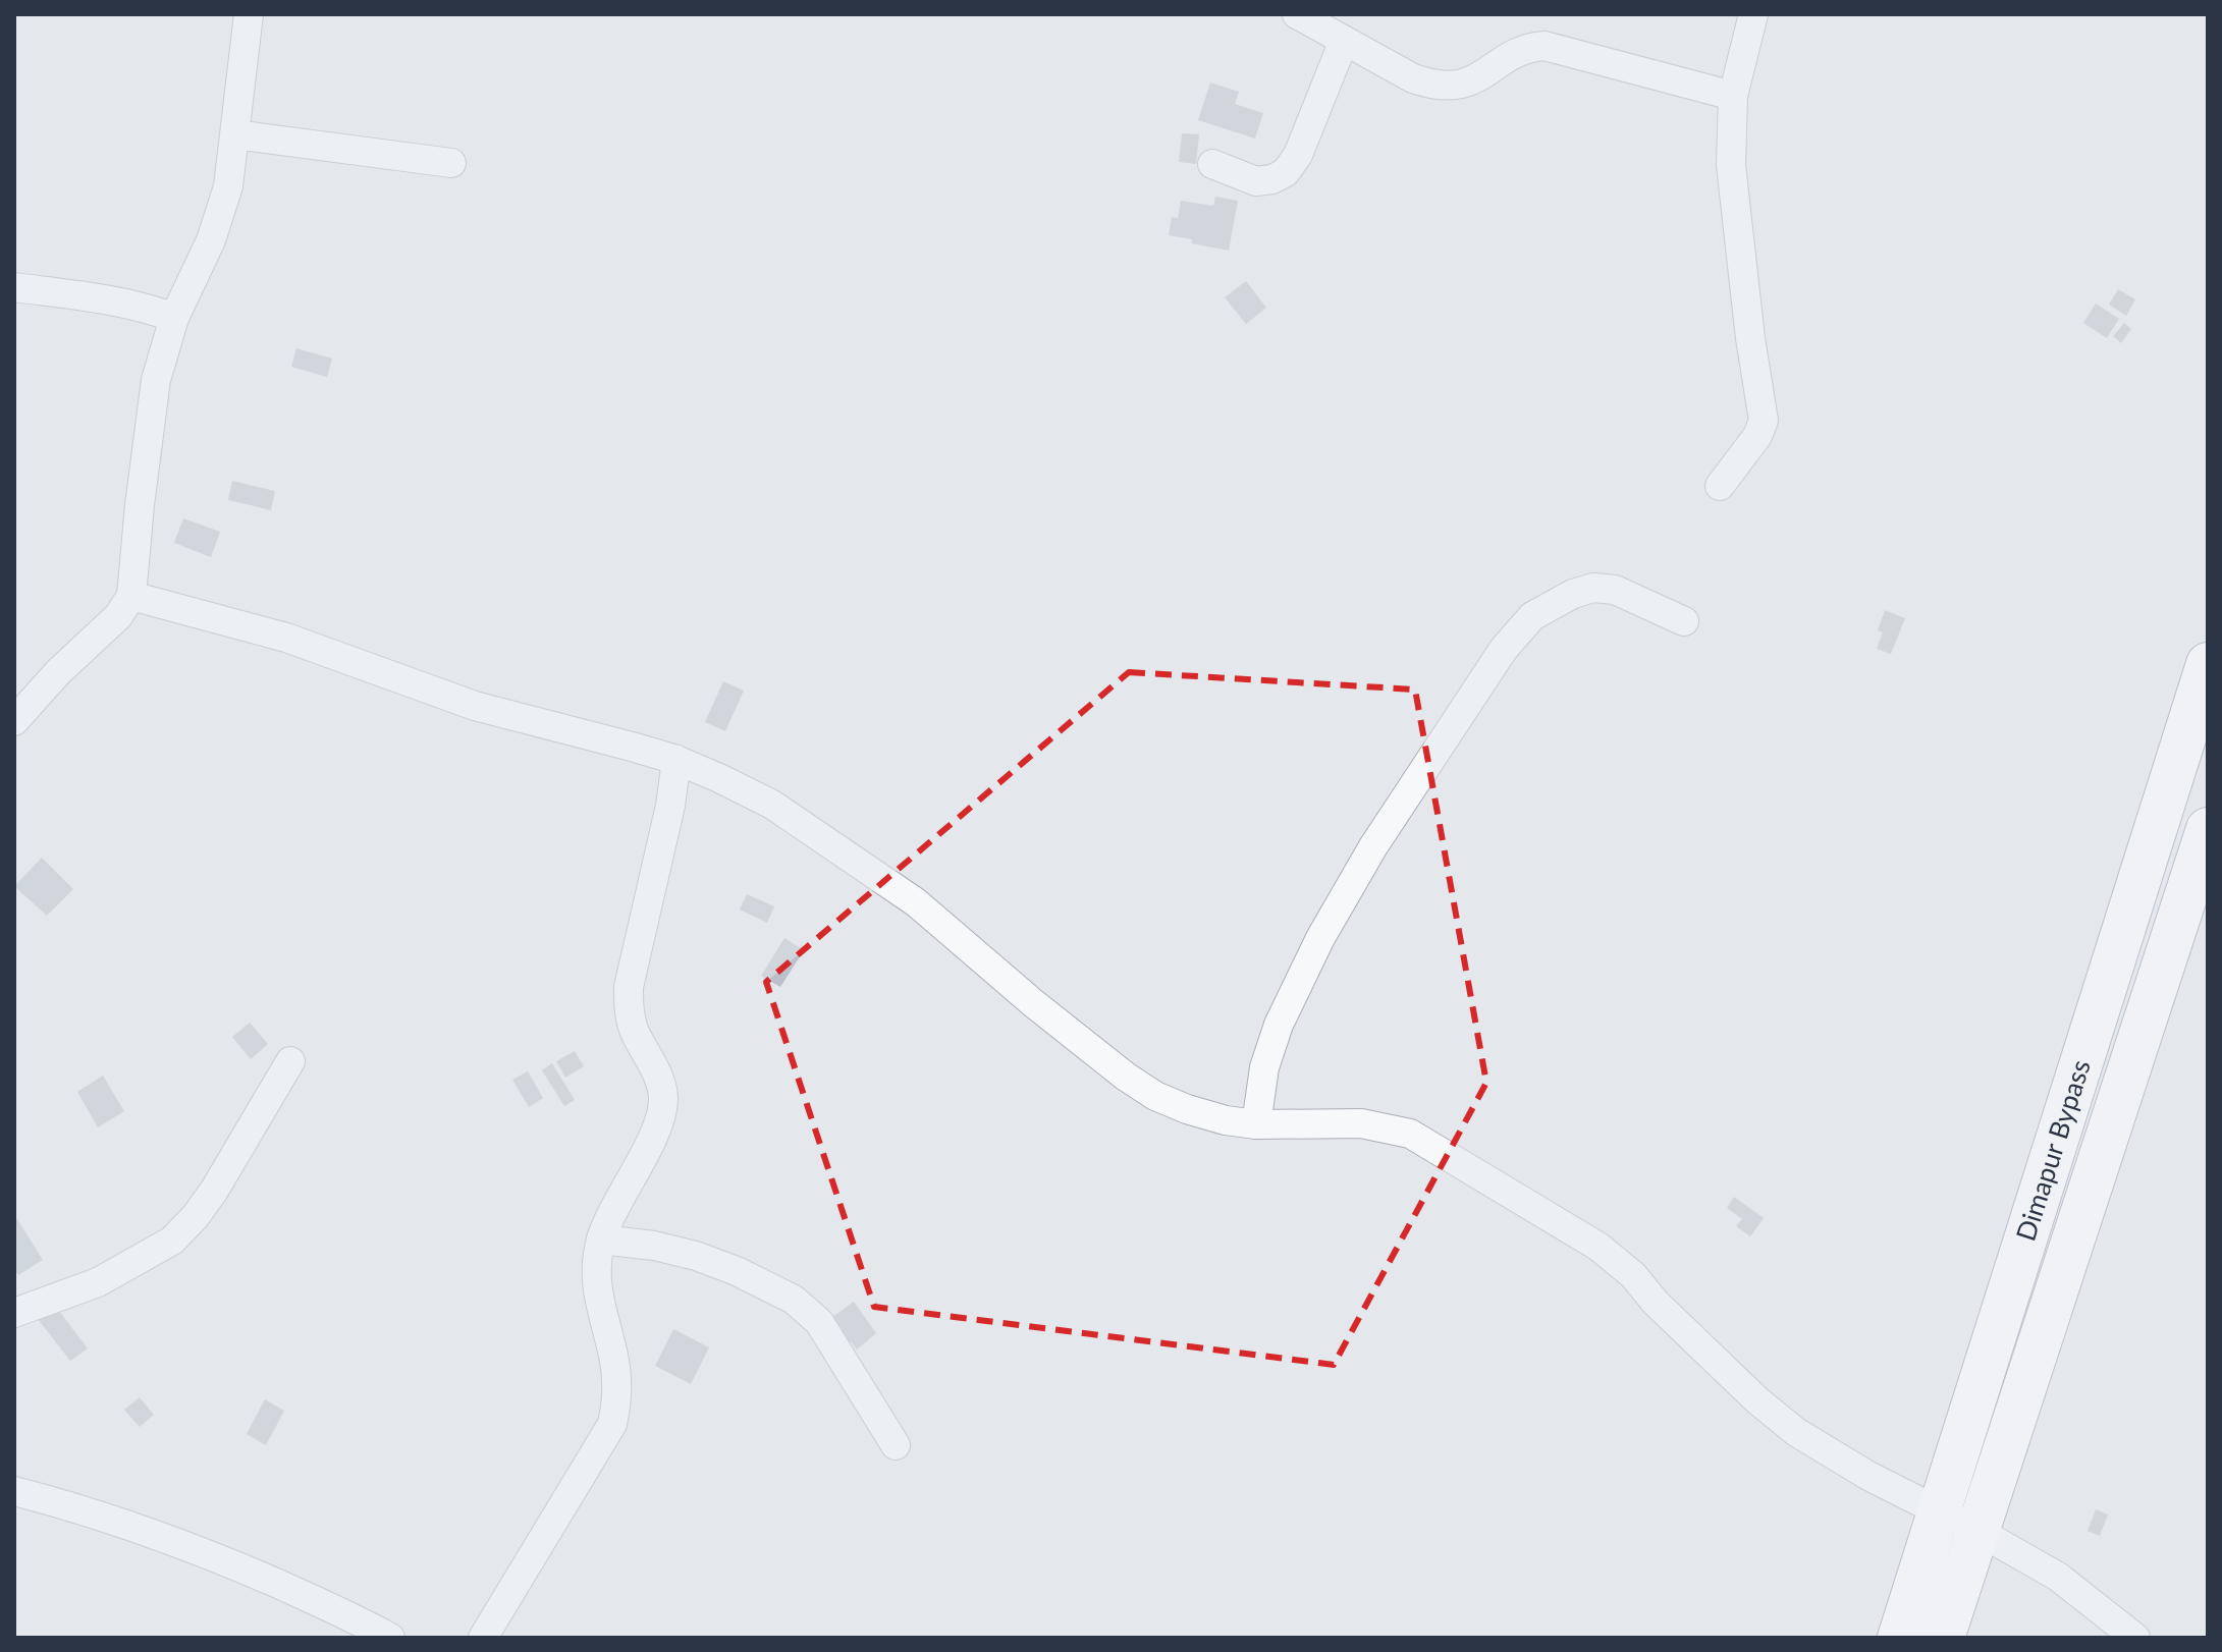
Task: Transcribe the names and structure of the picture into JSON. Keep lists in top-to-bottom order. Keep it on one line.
{"streets":{"highway":["Dimapur Bypass"]}}
